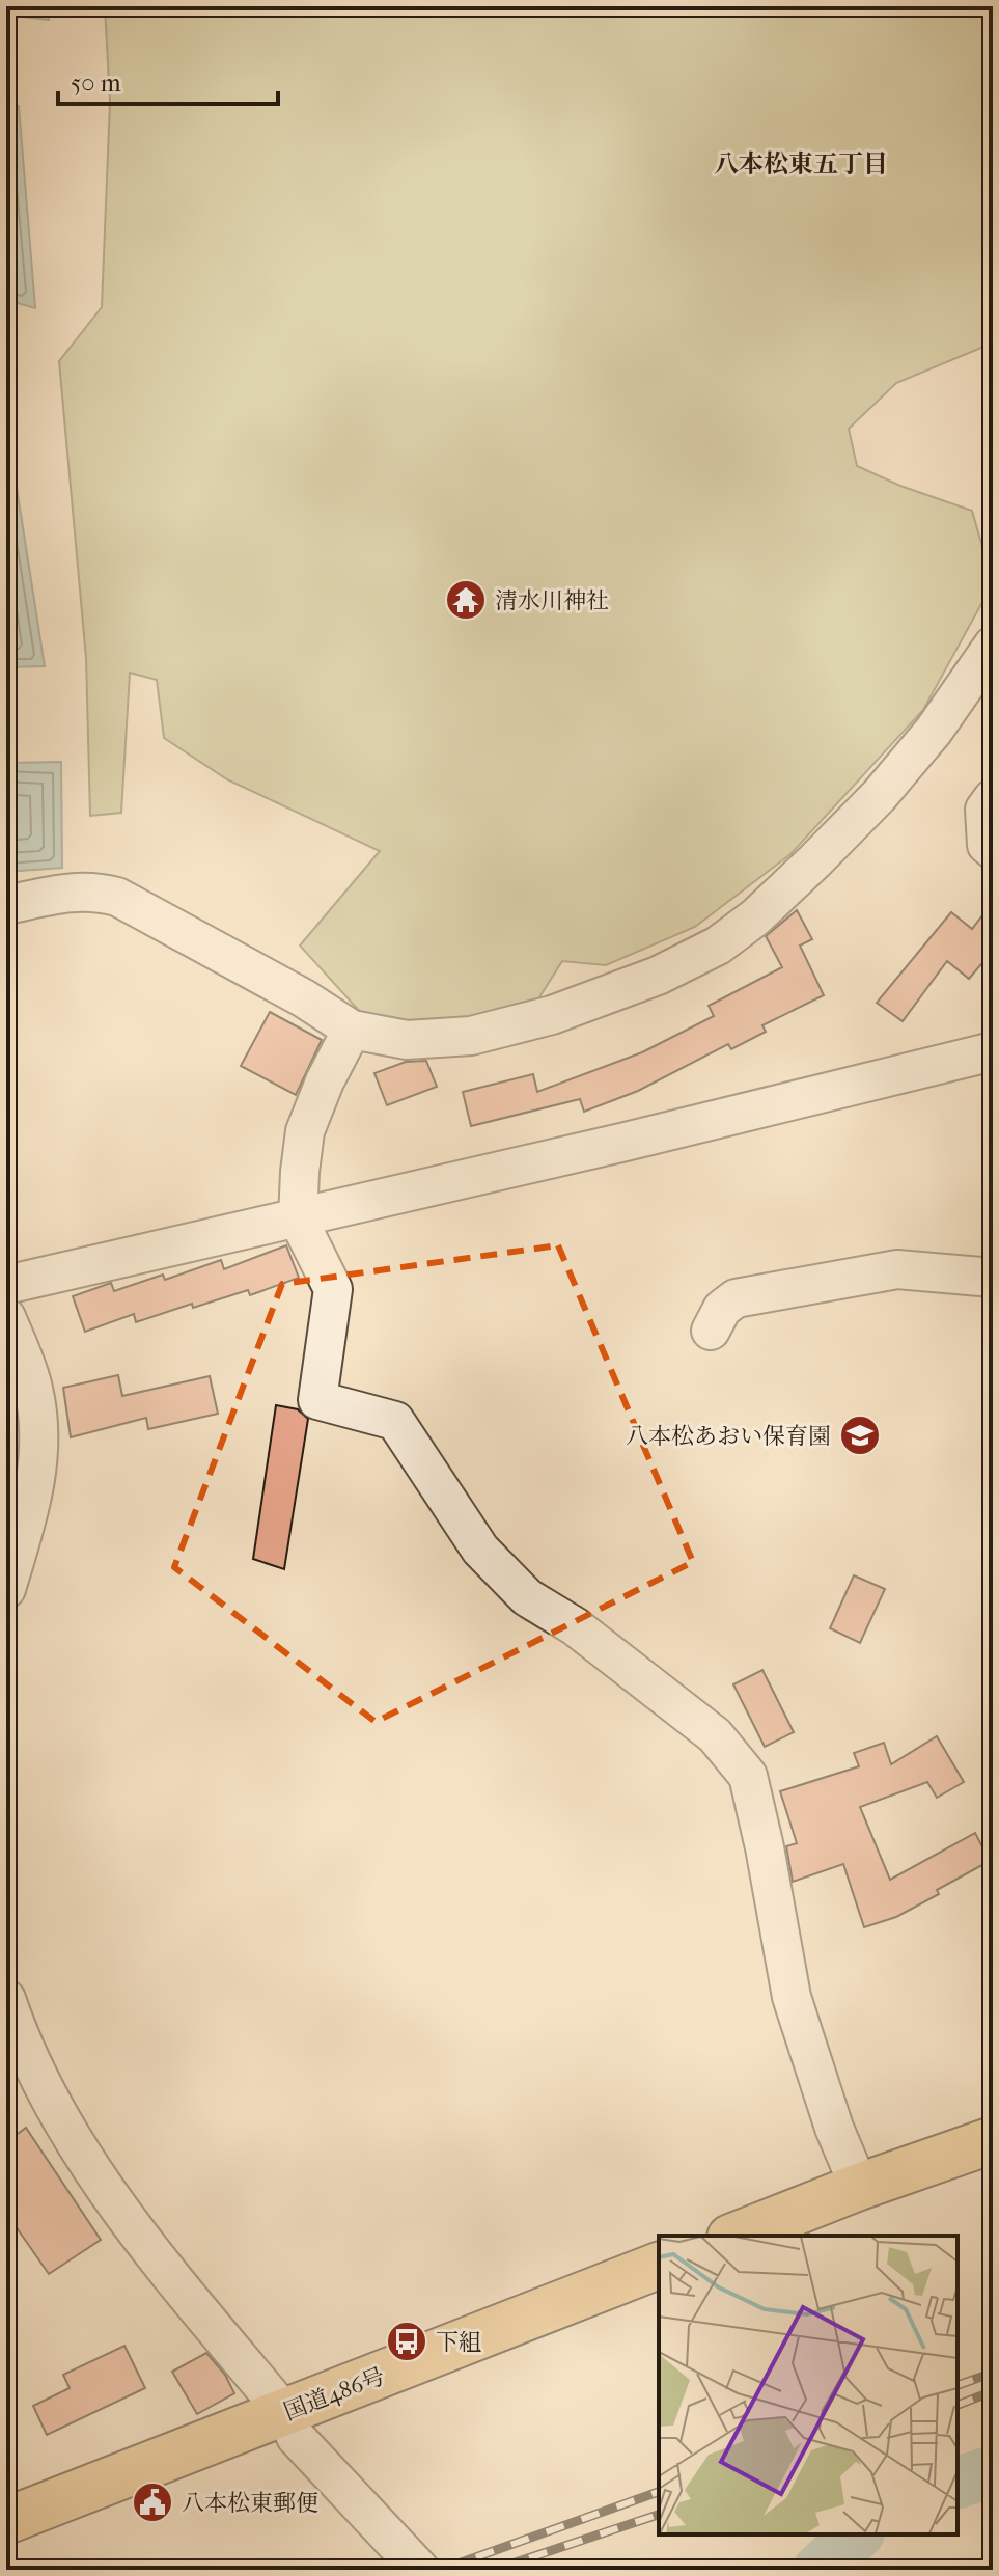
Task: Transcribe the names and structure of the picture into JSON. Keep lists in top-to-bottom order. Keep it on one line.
{"streets":{"highway":["国道486号"]},"districts":["八本松東五丁目"],"places":{"temple":["清水川神社"],"school or university":["八本松あおい保育園"],"bus stop":["下組"],"public building":["八本松東郵便"]},"scale_bar":"50 m"}
